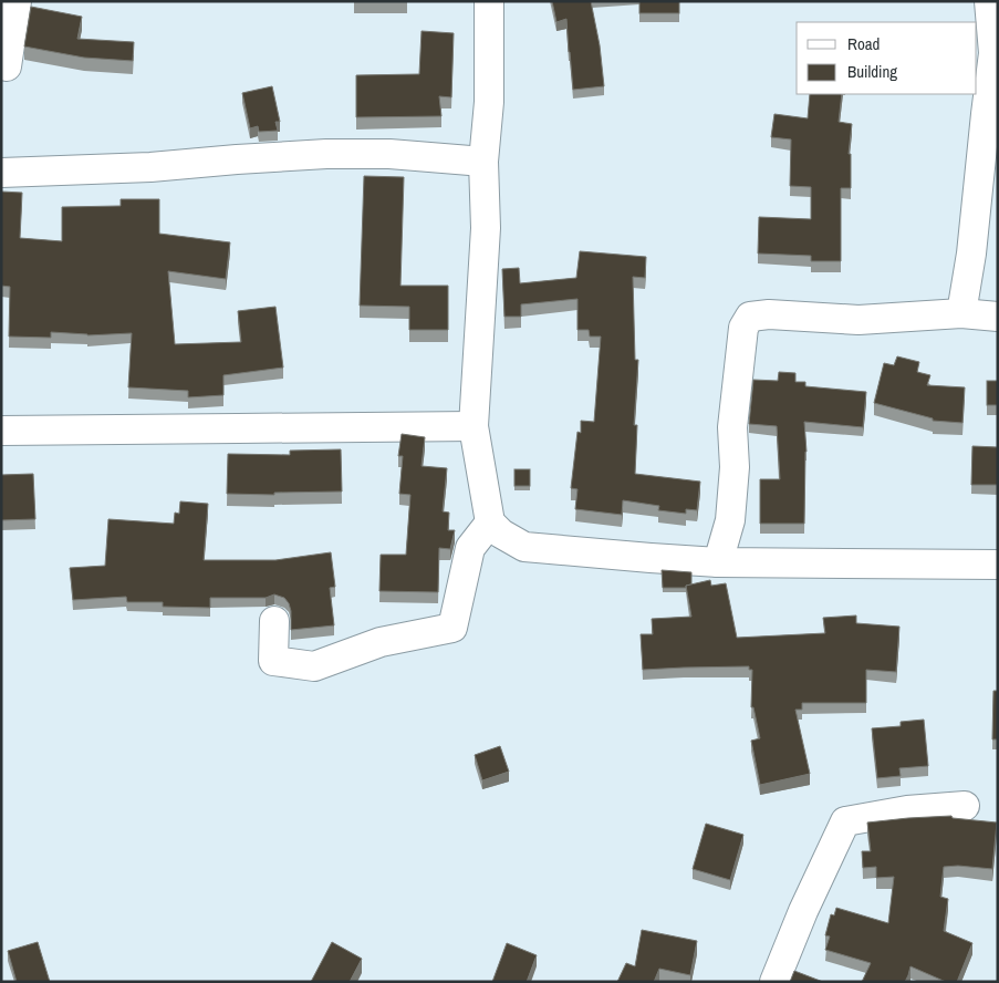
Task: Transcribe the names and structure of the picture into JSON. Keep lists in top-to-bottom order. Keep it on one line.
{"legend":["Road","Building"]}
